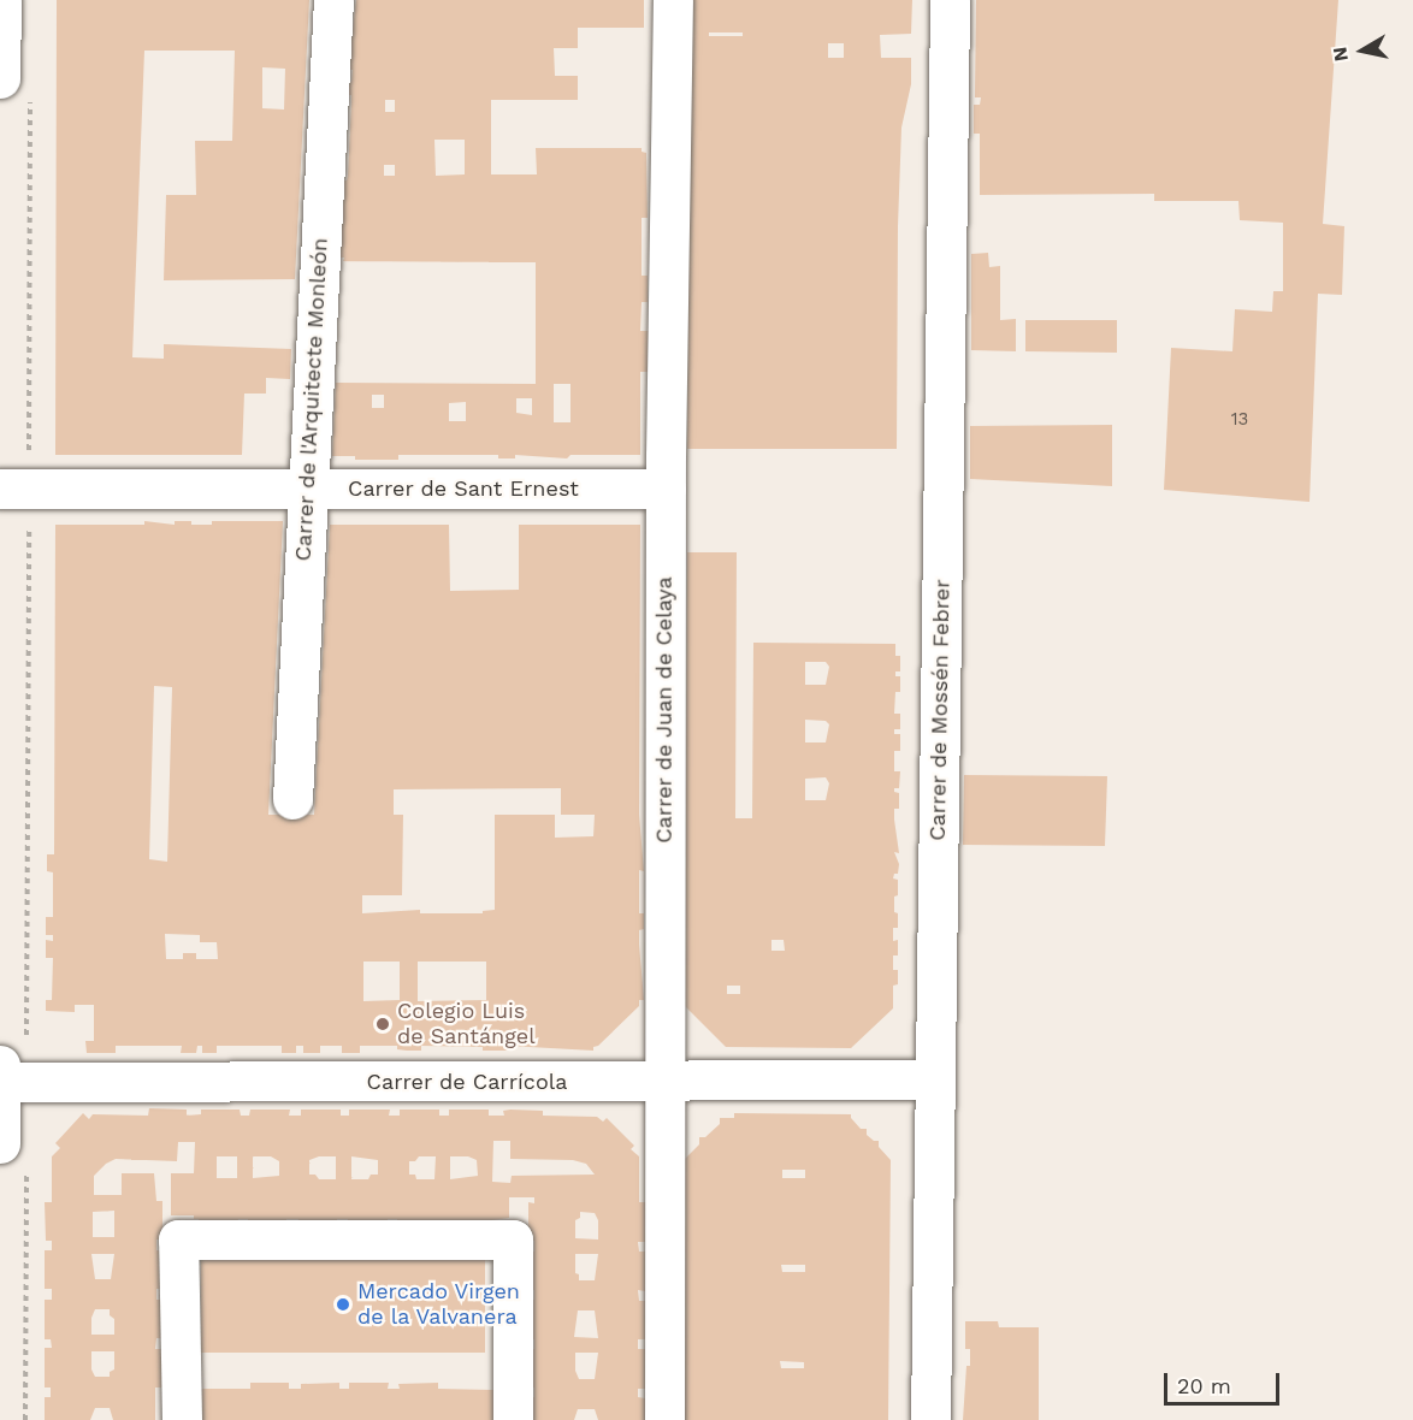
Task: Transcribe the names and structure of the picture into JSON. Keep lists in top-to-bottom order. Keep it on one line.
{"streets":{"street":["Carrer de l'Arquitecte Monleón","Carrer de Sant Ernest","Carrer de Juan de Celaya","Carrer de Mossén Febrer","Carrer de Carrícola"]},"crossings":[["Carrer de l'Arquitecte Monleón","Carrer de Sant Ernest"],["Carrer de Sant Ernest","Carrer de Juan de Celaya"],["Carrer de Juan de Celaya","Carrer de Carrícola"],["Carrer de Mossén Febrer","Carrer de Carrícola"]],"places":["Colegio Luis de Santángel","Mercado Virgen de la Valvanera"],"house_numbers":["13"],"scale_bar":"20 m","north":"left"}
